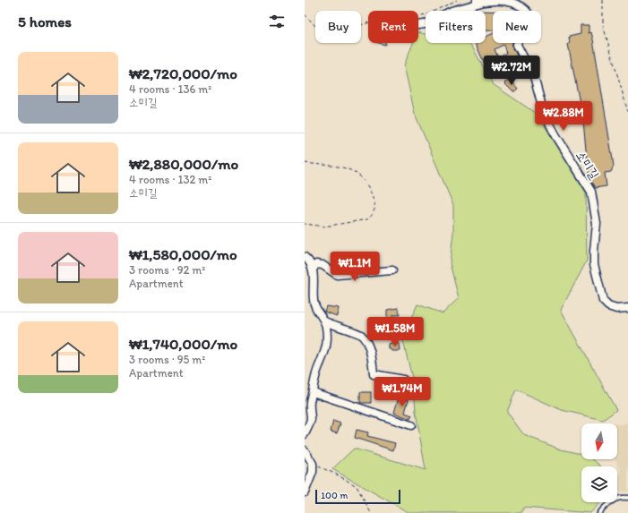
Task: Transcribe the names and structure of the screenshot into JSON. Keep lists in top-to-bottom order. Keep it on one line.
{"streets":{"street":["소미길"]},"scale_bar":"100 m","north":"bottom","page":{"heading":"5 homes","chip":["Buy","Rent","Filters","New"],"list":[{"name":"₩2,720,000/mo","note":"4 rooms · 136 m² · 소미길"},{"name":"₩2,880,000/mo","note":"4 rooms · 132 m² · 소미길"},{"name":"₩1,580,000/mo","note":"3 rooms · 92 m² · Apartment"},{"name":"₩1,740,000/mo","note":"3 rooms · 95 m² · Apartment"}],"price":["₩2.72M","₩2.88M","₩1.1M","₩1.58M","₩1.74M"],"scale":"100 m"}}
